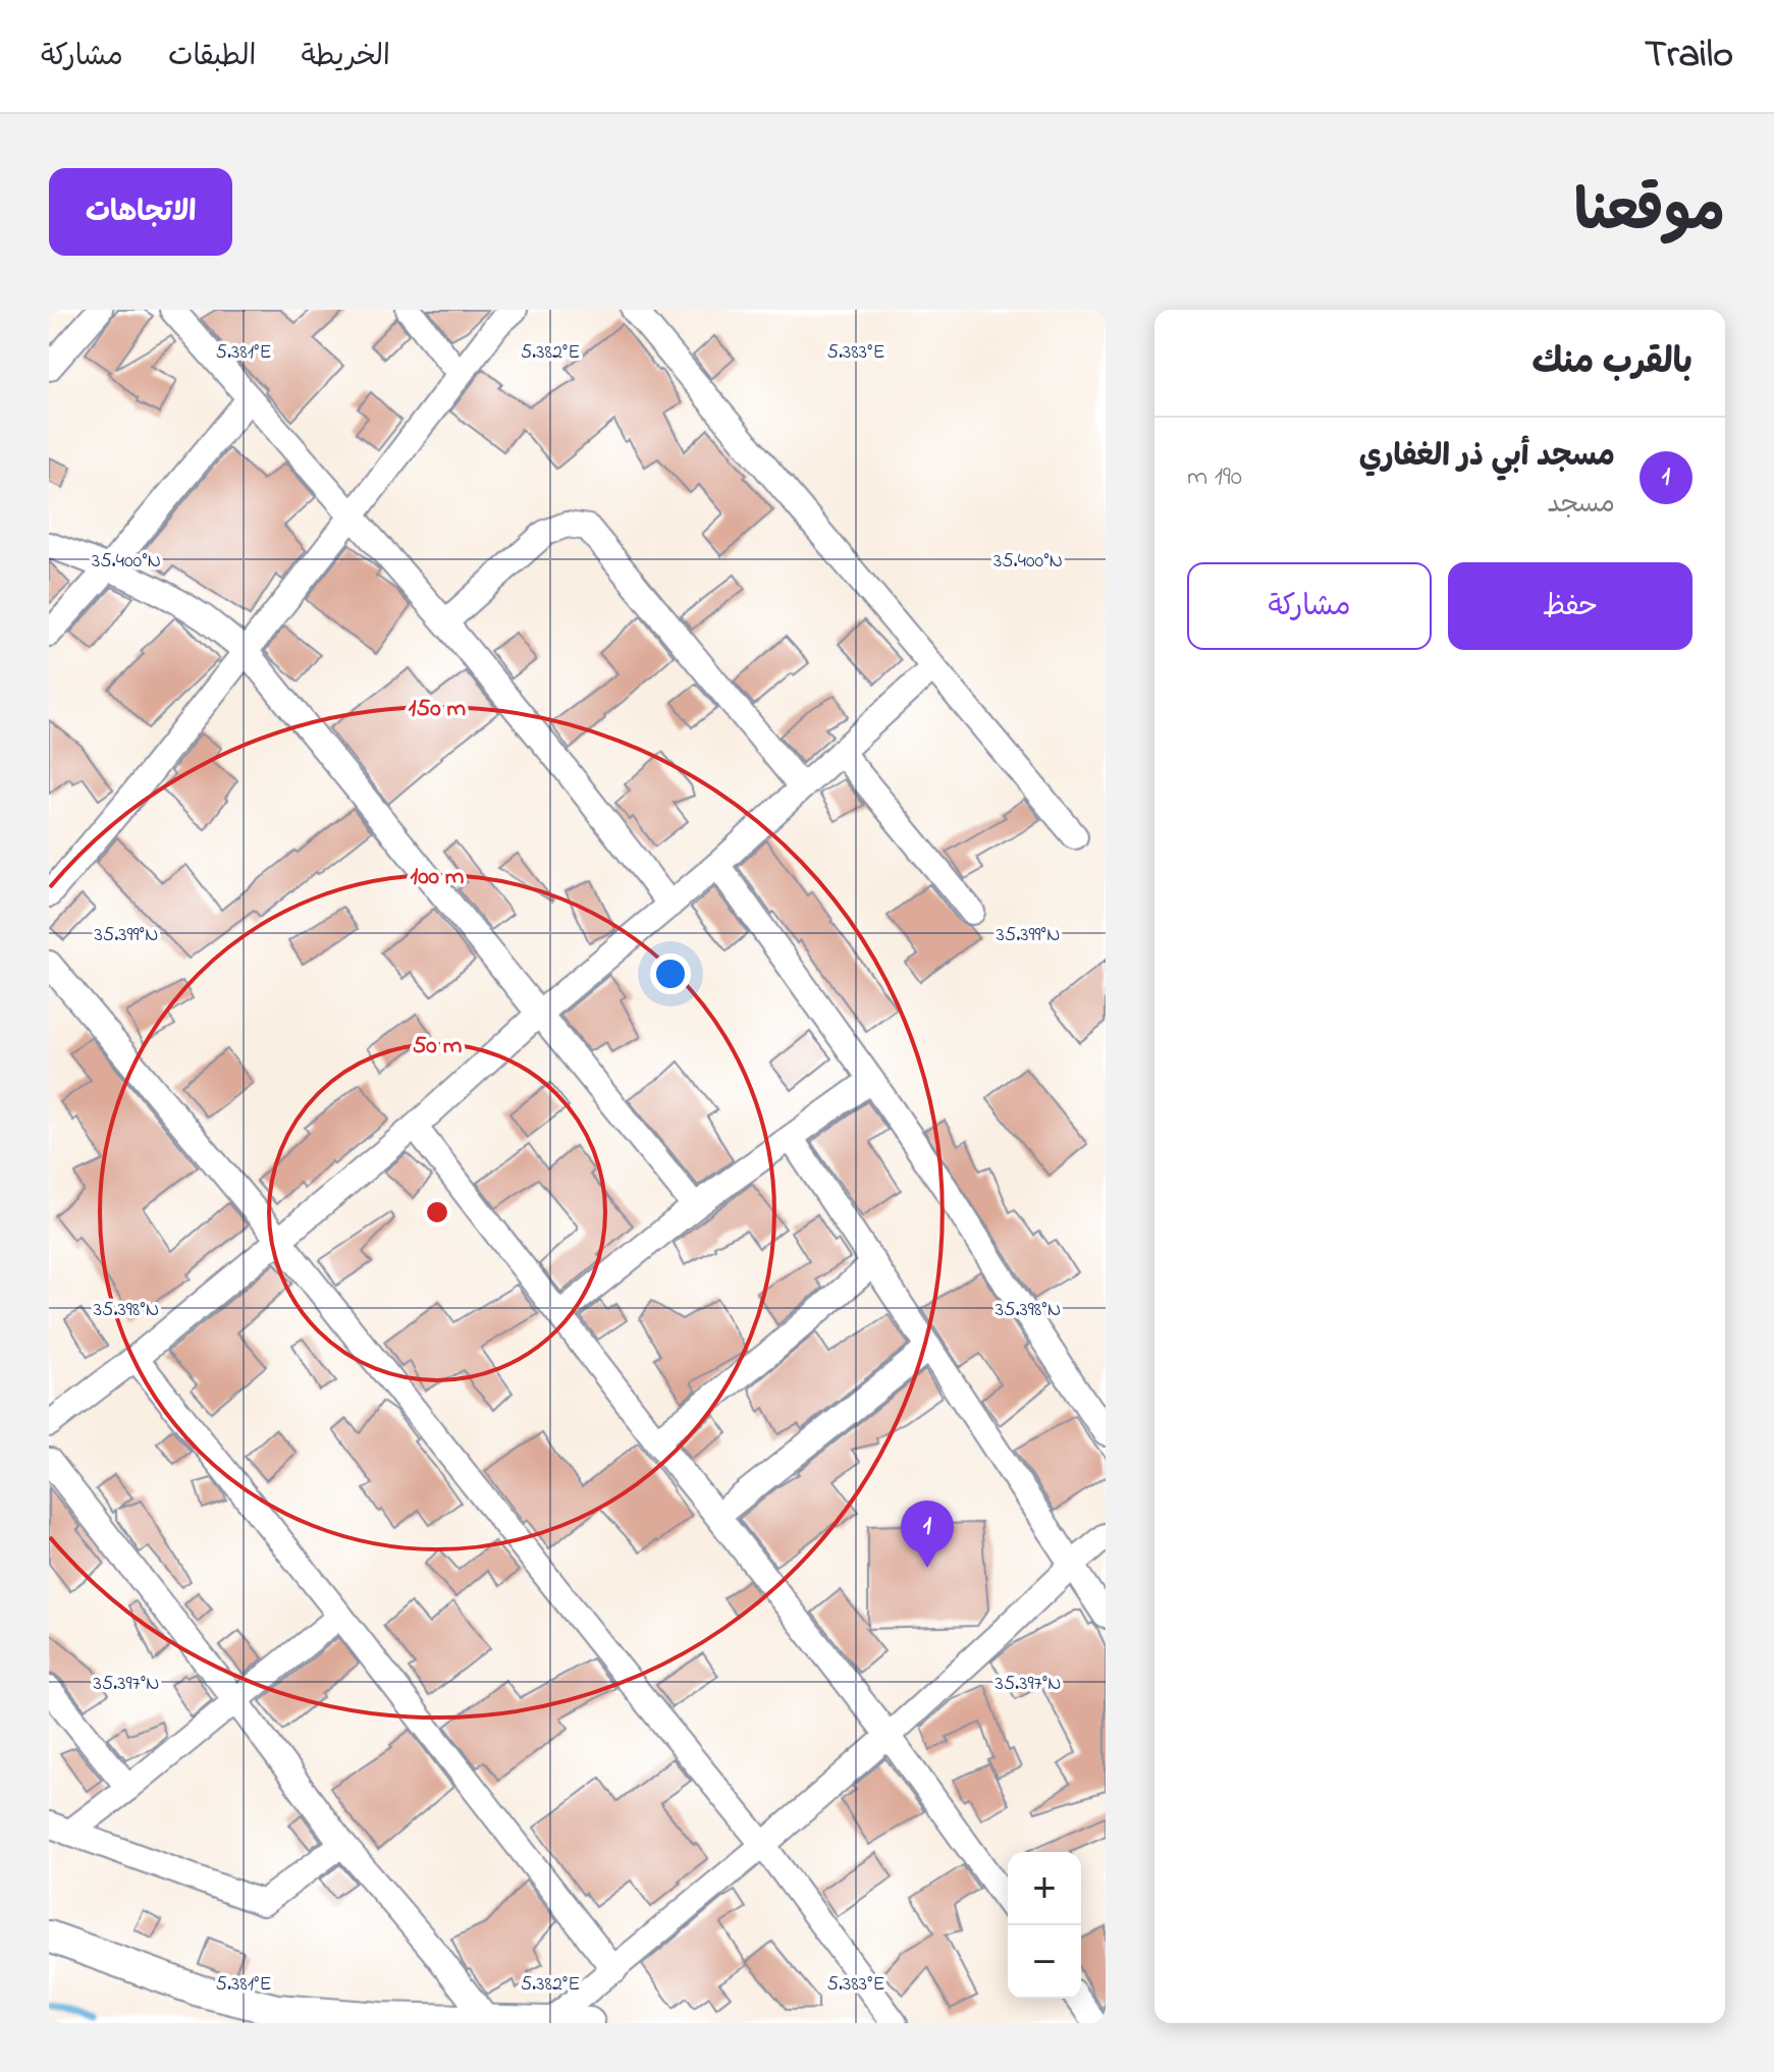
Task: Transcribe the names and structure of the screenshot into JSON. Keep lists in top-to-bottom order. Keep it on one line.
{"page":{"header":"Trailo","nav":["الخريطة","الطبقات","مشاركة"],"title":"موقعنا","buttons":["الاتجاهات",["حفظ","مشاركة"]],"heading":"بالقرب منك","list":[{"mark":"1","name":"مسجد أبي ذر الغفاري","note":"مسجد","value":"190 m"}],"pins":"1","map_buttons":["+","−"]},"coordinates":["5.381°E","5.382°E","5.383°E","35.400°N","35.399°N","35.398°N","35.397°N"],"rings":["150 m","100 m","50 m"]}
